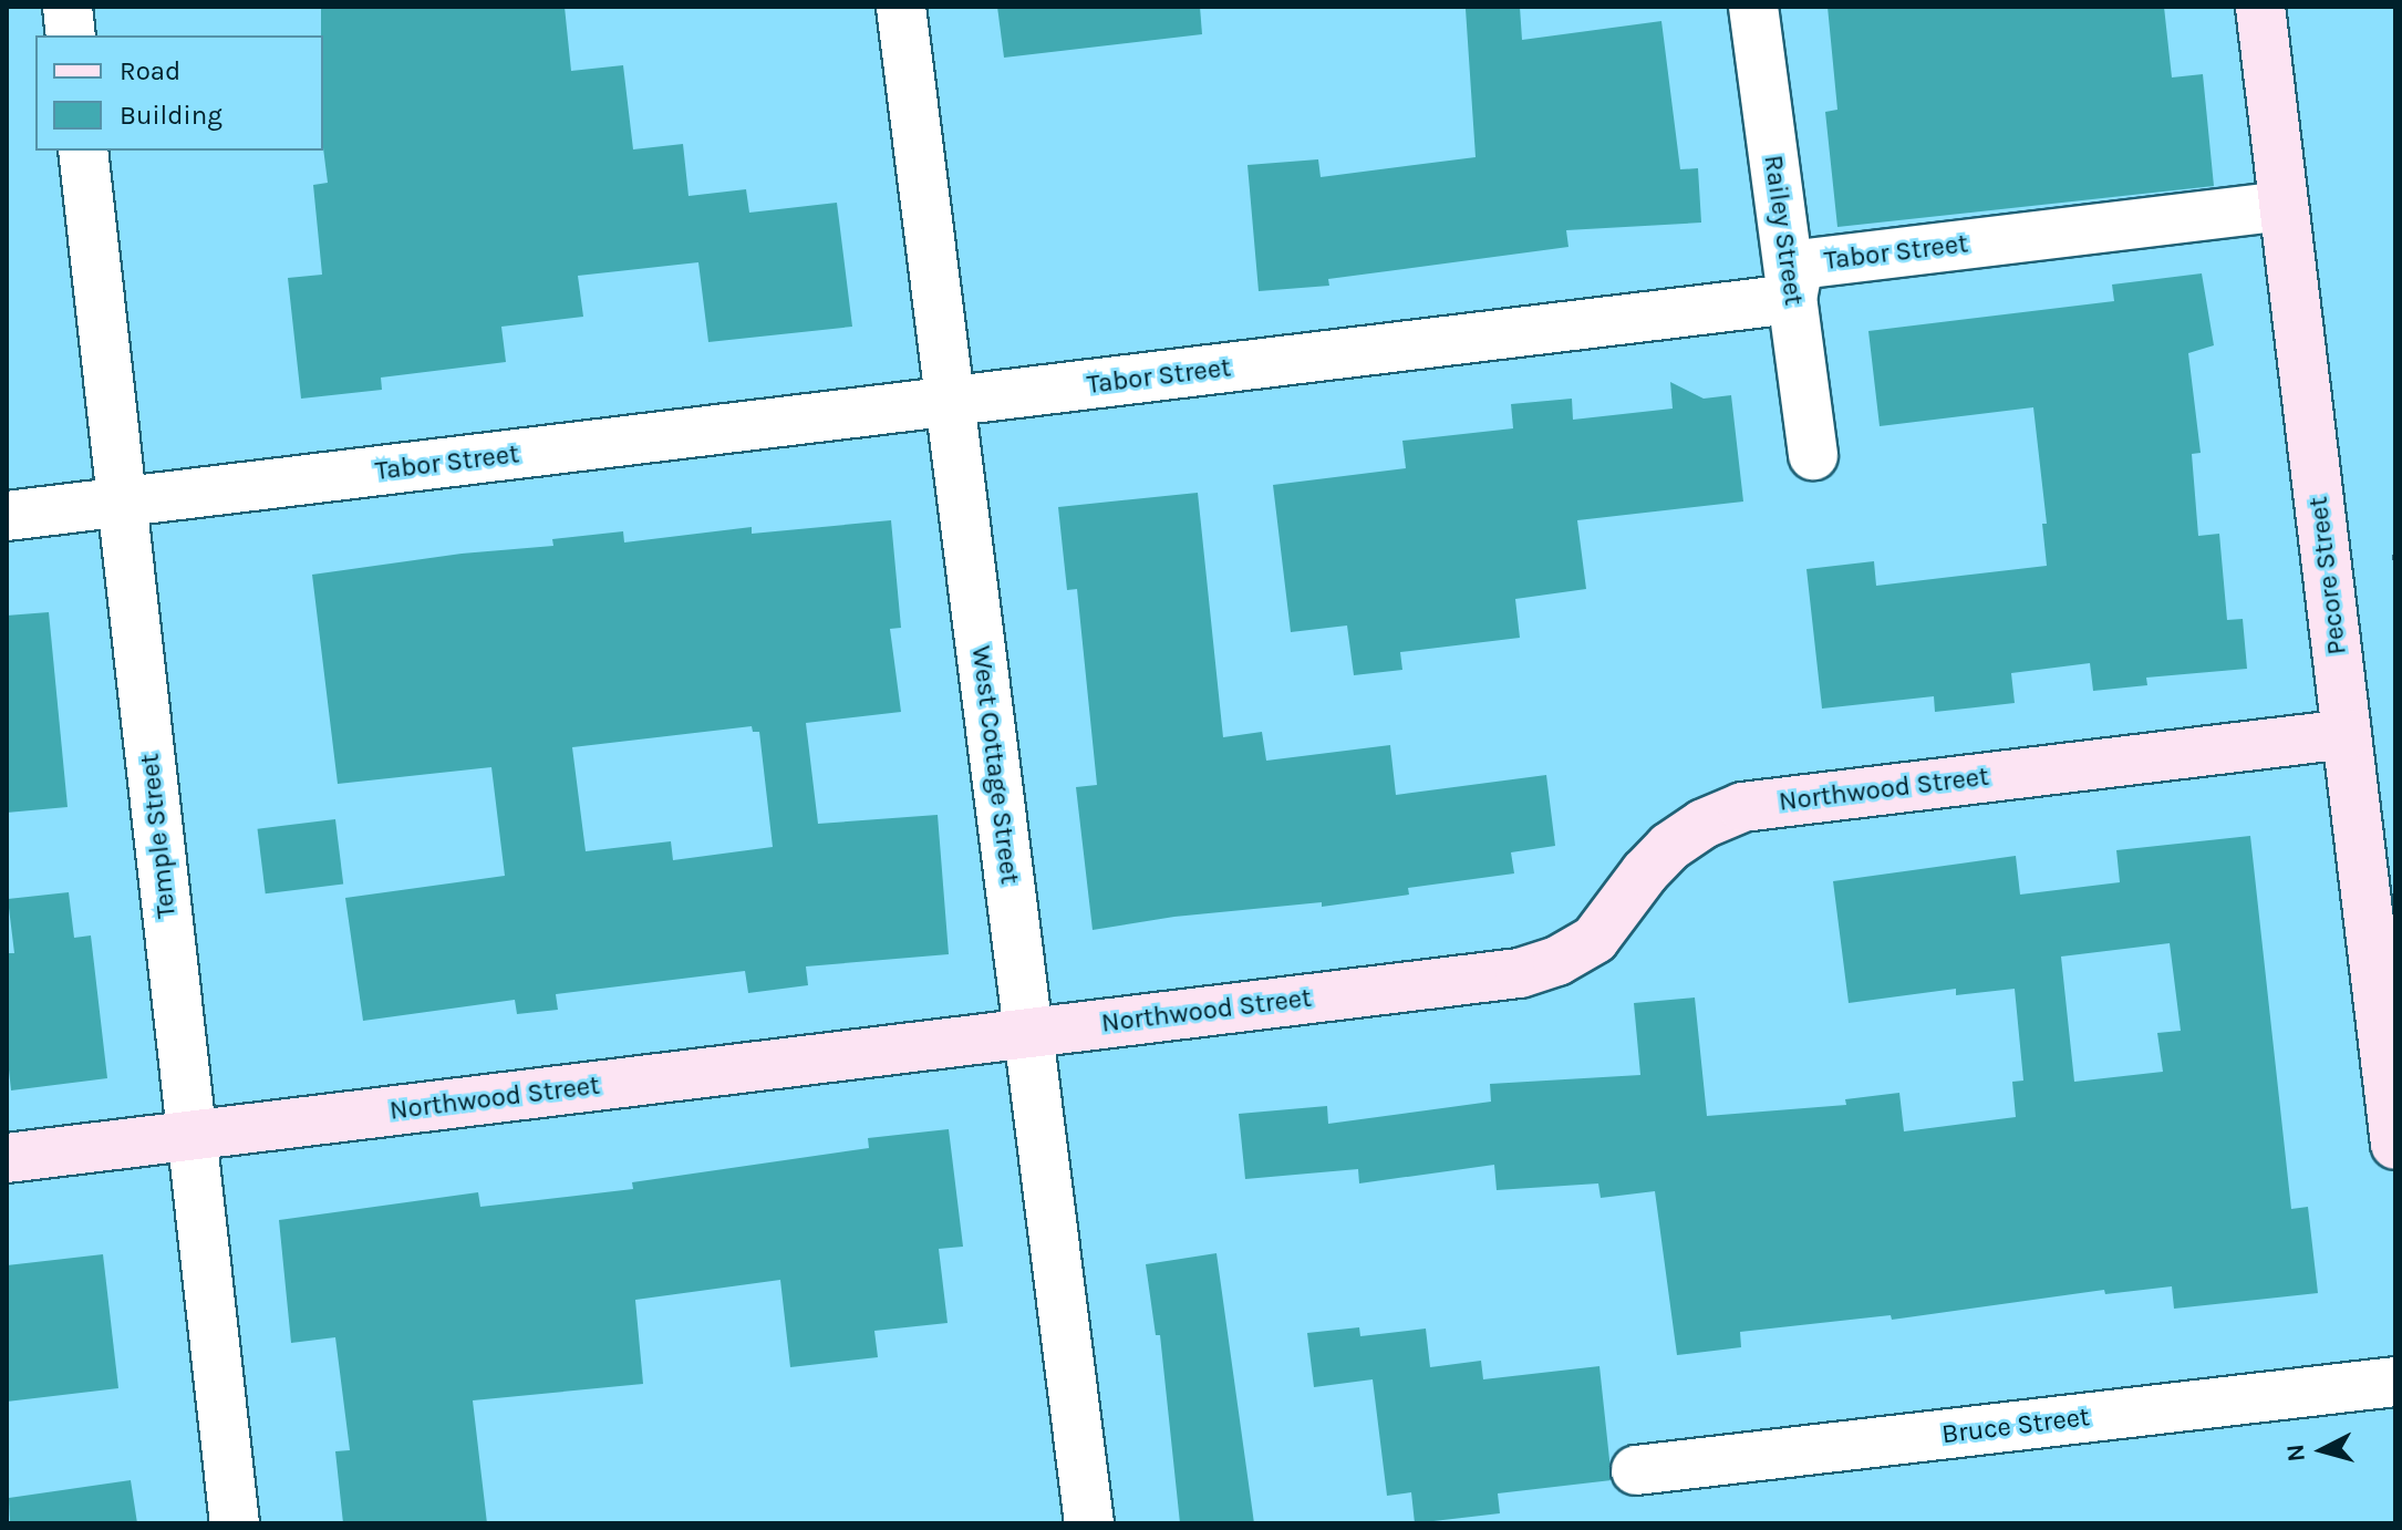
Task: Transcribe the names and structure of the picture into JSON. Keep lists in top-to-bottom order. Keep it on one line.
{"streets":{"street":["Railey Street","Tabor Street","Pecore Street","West Cottage Street","Northwood Street","Temple Street","Bruce Street"]},"crossings":[["Railey Street","Tabor Street"],["Tabor Street","Pecore Street"],["Tabor Street","West Cottage Street"],["Tabor Street","Temple Street"],["Pecore Street","Northwood Street"],["West Cottage Street","Northwood Street"],["Northwood Street","Temple Street"]],"legend":["Road","Building"],"north":"left"}
